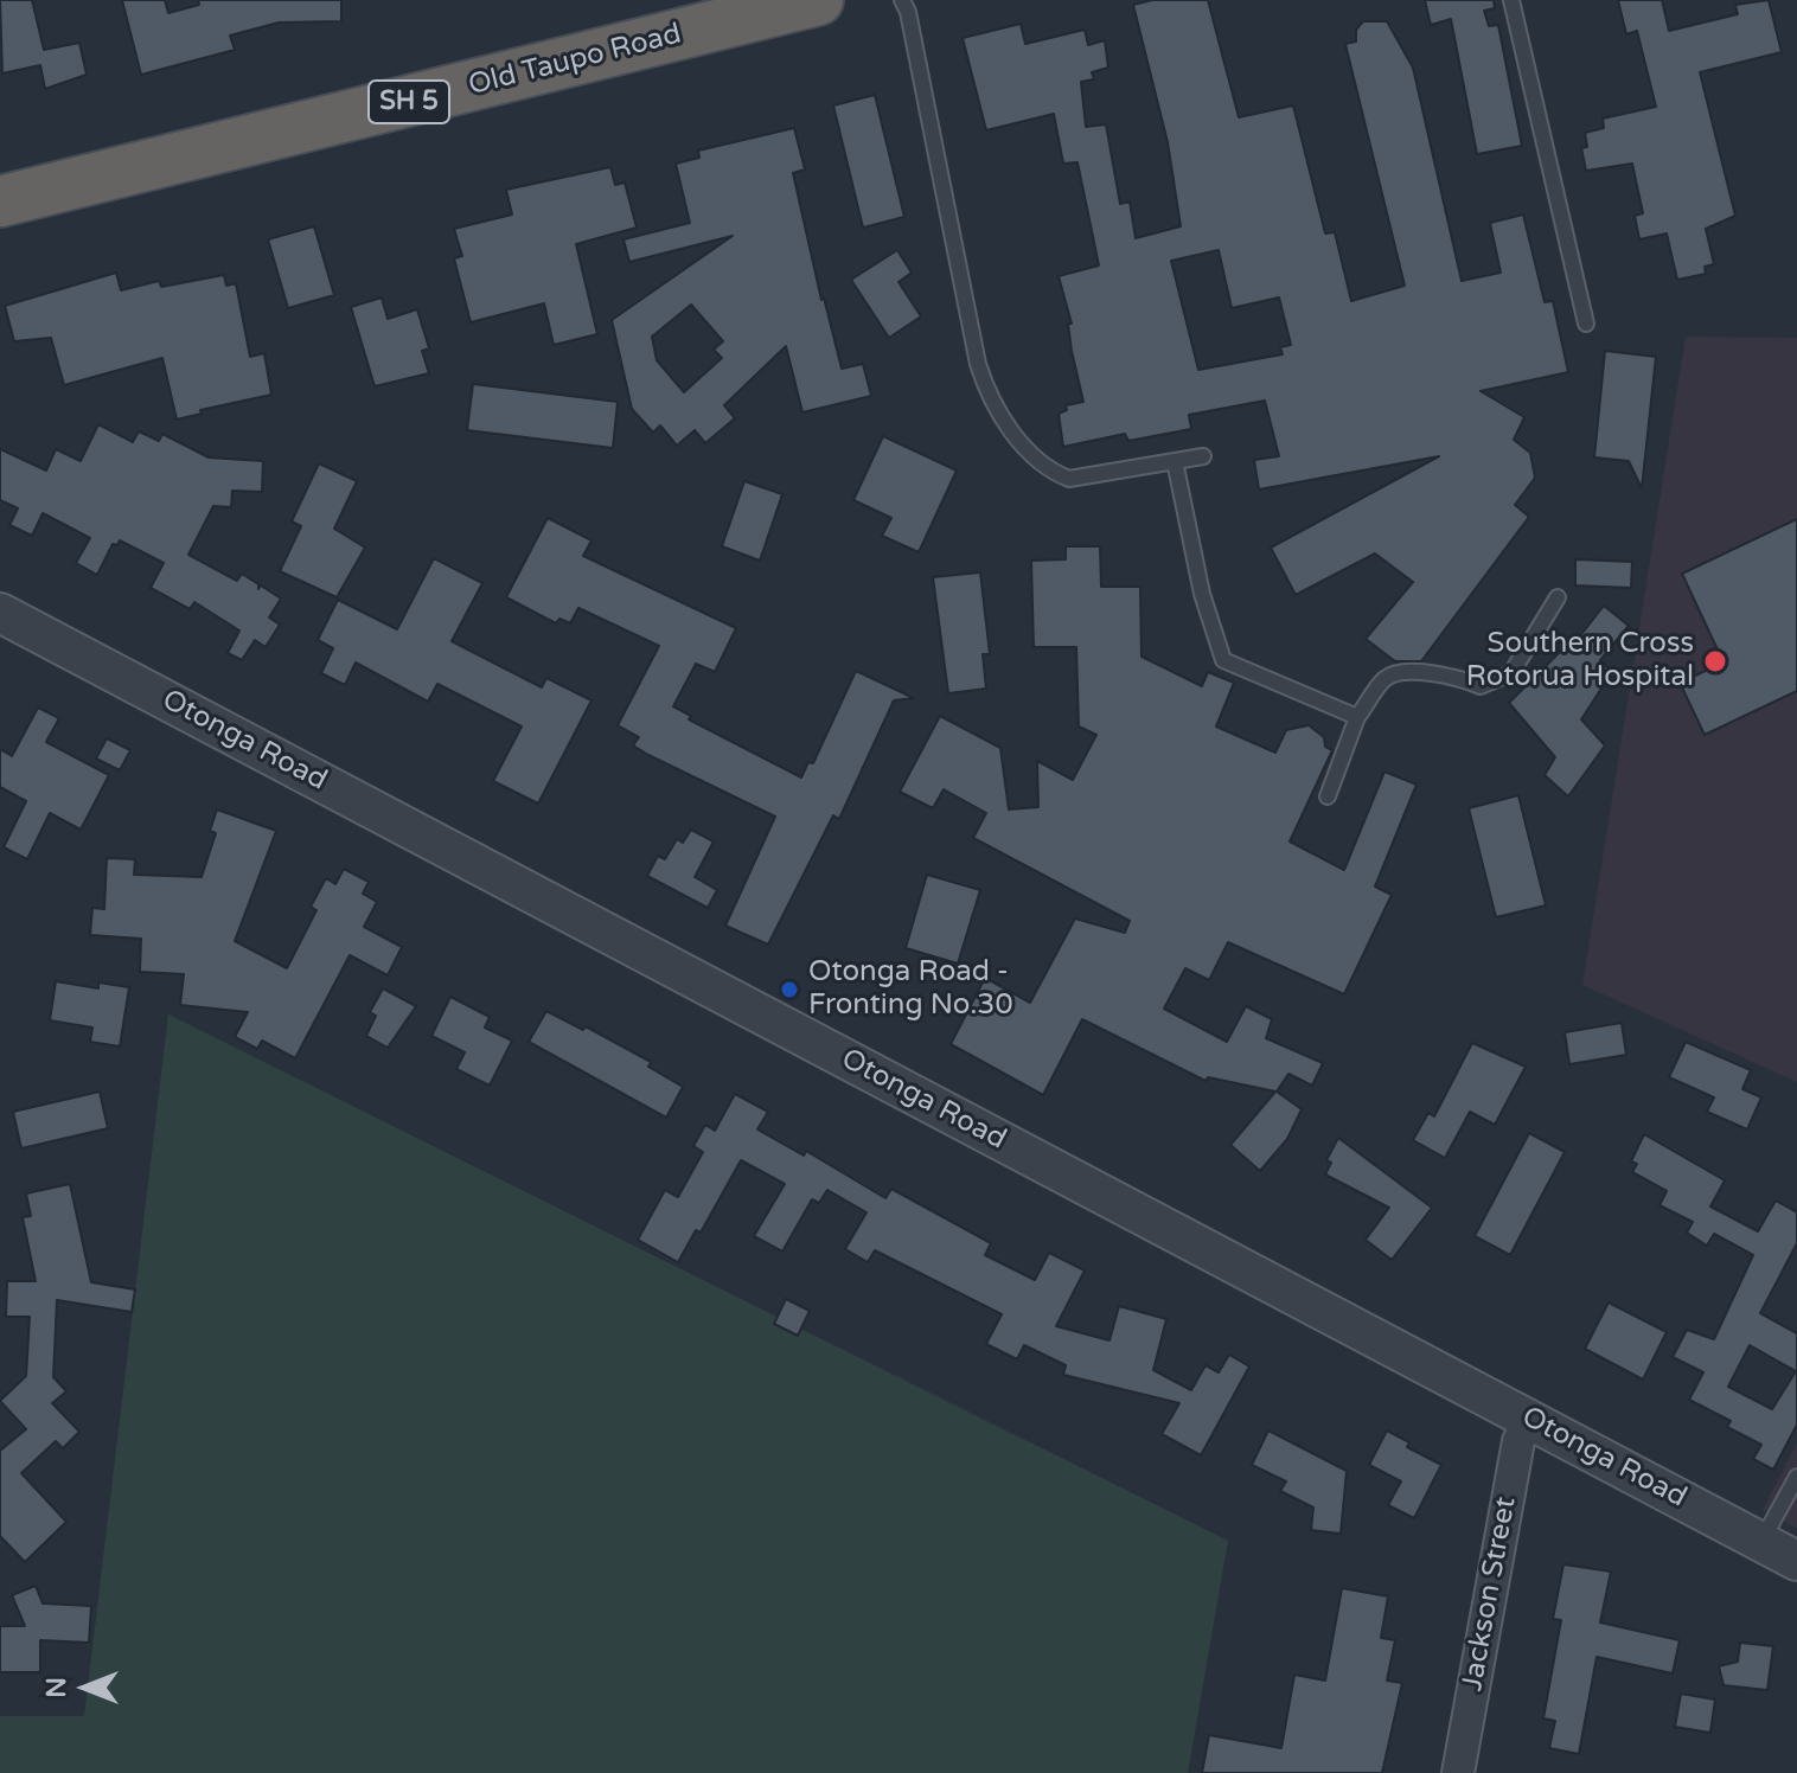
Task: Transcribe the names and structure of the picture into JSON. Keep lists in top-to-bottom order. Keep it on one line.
{"streets":{"highway":["Old Taupo Road","SH 5"],"street":["Otonga Road","Jackson Street"]},"crossings":[["Otonga Road","Jackson Street"]],"places":["Southern Cross Rotorua Hospital","Otonga Road - Fronting No.30"],"north":"left"}
